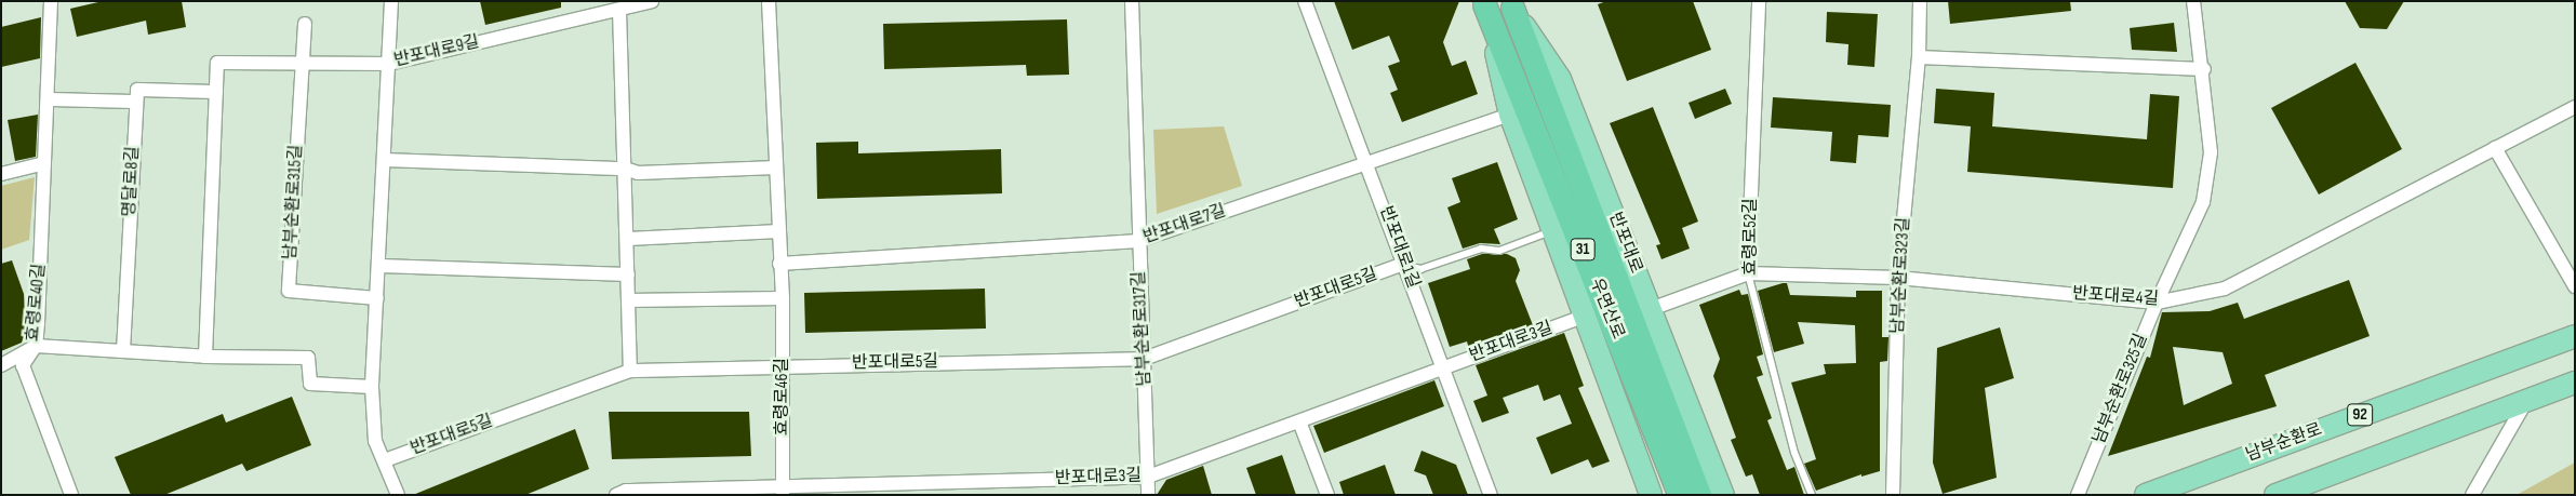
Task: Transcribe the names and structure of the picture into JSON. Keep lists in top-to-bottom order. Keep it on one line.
{"streets":{"highway":["31","우면산로"],"main road":["반포대로","92","남부순환로"],"street":["반포대로9길","명달로8길","남부순환로315길","반포대로7길","효령로52길","반포대로1길","남부순환로323길","반포대로5길","반포대로4길","효령로40길","남부순환로317길","반포대로3길","남부순환로325길","효령로46길"]},"crossings":[["반포대로9길","남부순환로315길"],["반포대로7길","반포대로1길"],["반포대로7길","남부순환로317길"],["반포대로7길","효령로46길"],["효령로52길","반포대로4길"],["반포대로","반포대로4길"],["반포대로","우면산로"],["반포대로1길","반포대로5길"],["반포대로1길","반포대로3길"],["남부순환로323길","반포대로4길"],["반포대로5길","남부순환로317길"],["반포대로5길","효령로46길"],["반포대로4길","남부순환로325길"],["남부순환로317길","반포대로3길"],["반포대로3길","효령로46길"]]}
